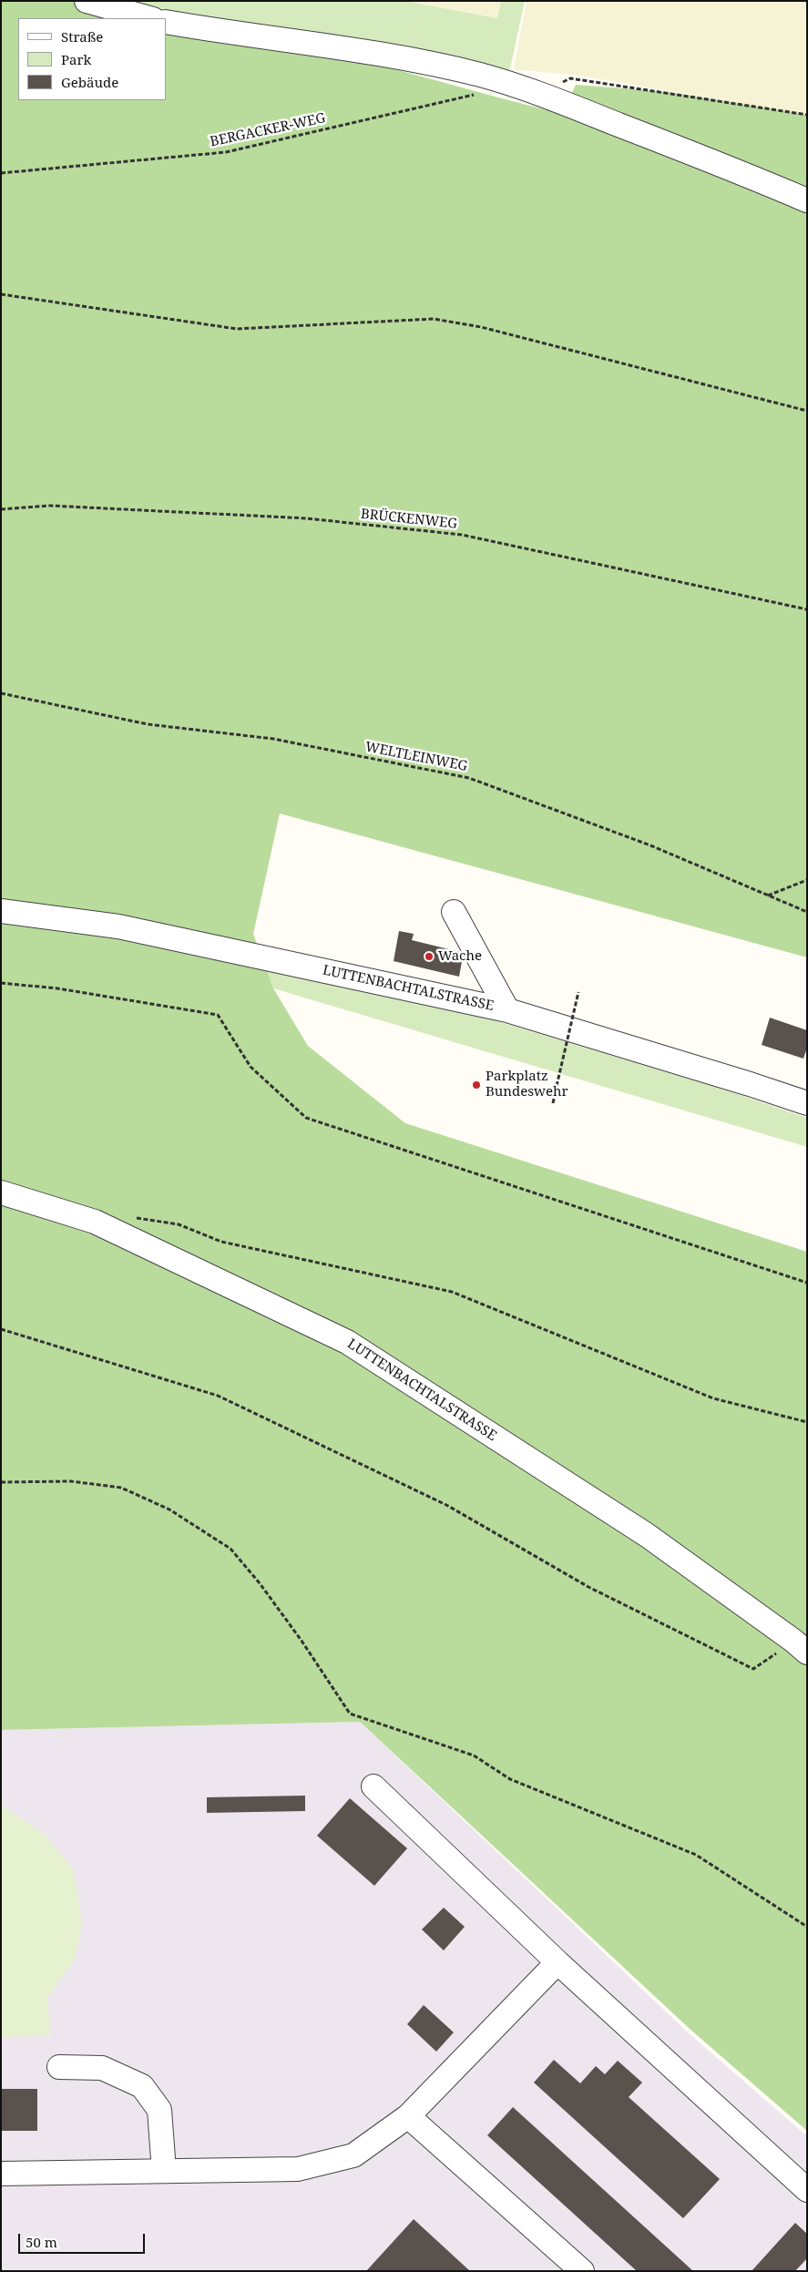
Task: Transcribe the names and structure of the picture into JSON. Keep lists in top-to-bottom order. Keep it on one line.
{"streets":{"street":["LUTTENBACHTALSTRASSE"],"path":["BERGACKER-WEG","BRÜCKENWEG","WELTLEINWEG"]},"places":["Wache","Parkplatz Bundeswehr"],"legend":["Straße","Park","Gebäude"],"scale_bar":"50 m"}
